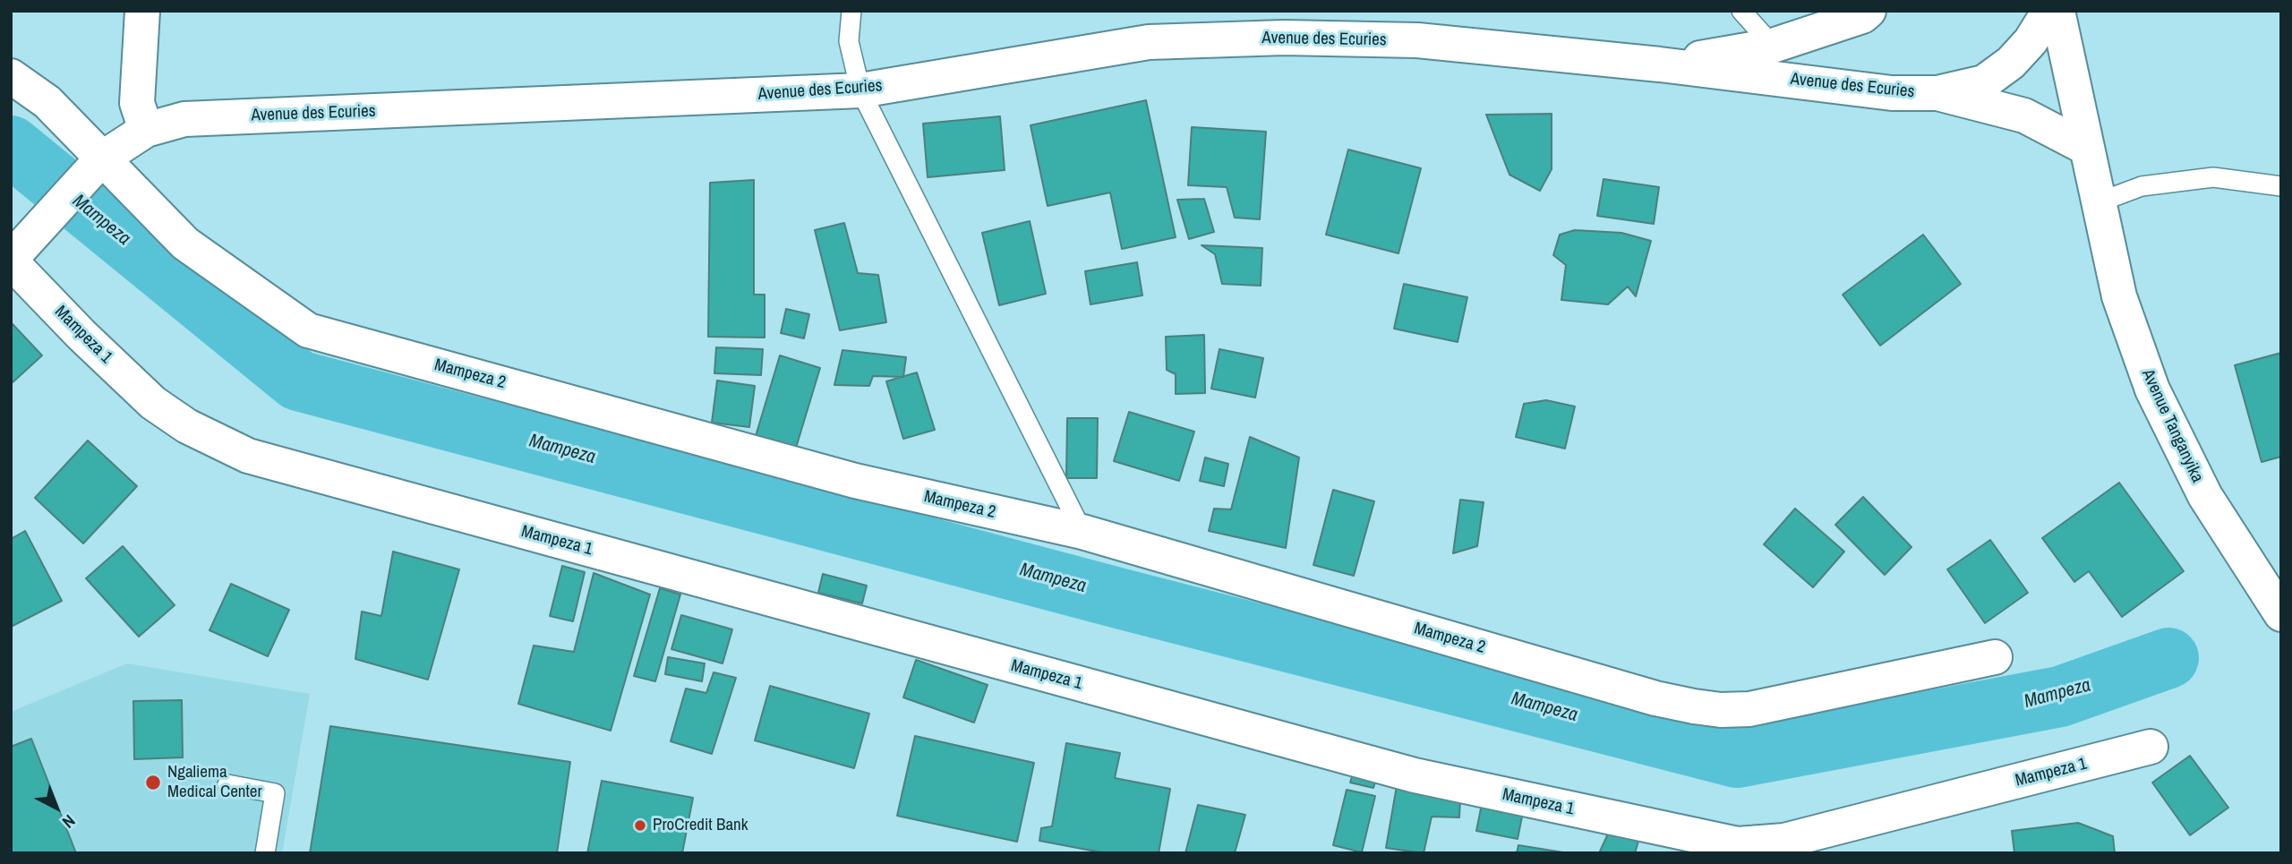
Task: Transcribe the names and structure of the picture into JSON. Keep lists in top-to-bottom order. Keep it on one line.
{"streets":{"street":["Avenue des Ecuries","Mampeza 1","Mampeza 2","Avenue Tanganyika"]},"crossings":[["Avenue des Ecuries","Mampeza 1"],["Avenue des Ecuries","Mampeza 2"]],"water":["Mampeza"],"places":["Ngaliema Medical Center","ProCredit Bank"],"north":"bottom right"}
